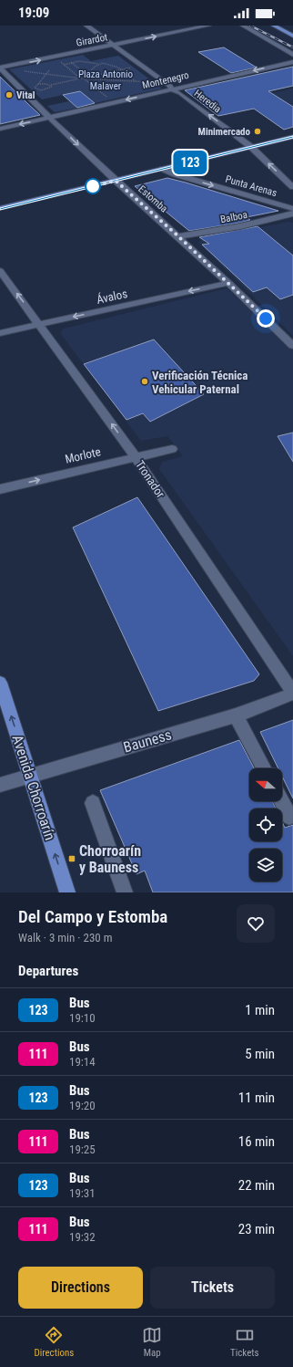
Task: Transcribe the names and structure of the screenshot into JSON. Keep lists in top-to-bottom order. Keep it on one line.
{"streets":{"main road":["Avenida Chorroarín"],"street":["Girardot","Montenegro","Heredia","Punta Arenas","Estomba","Balboa","Ávalos","Morlote","Tronador","Bauness"]},"crossings":[["Girardot","Heredia"],["Girardot","Estomba"],["Montenegro","Heredia"],["Montenegro","Estomba"],["Estomba","Balboa"],["Estomba","Ávalos"],["Ávalos","Tronador"],["Morlote","Tronador"],["Tronador","Bauness"],["Bauness","Avenida Chorroarín"]],"one_way":["Girardot","Montenegro","Punta Arenas","Ávalos","Morlote","Tronador","Avenida Chorroarín"],"parks":["Plaza Antonio Malaver"],"places":{"other":["Vital","Minimercado","Verificación Técnica Vehicular Paternal"],"transit":["Chorroarín y Bauness"]},"lines":["bus line 123"],"north":"left","page":{"status":"19:09","on_map":"123","heading":[["Del Campo y Estomba","Walk · 3 min · 230 m"],"Departures"],"list":[{"mark":"123","name":"Bus","note":"19:10","value":"1 min"},{"mark":"111","name":"Bus","note":"19:14","value":"5 min"},{"mark":"123","name":"Bus","note":"19:20","value":"11 min"},{"mark":"111","name":"Bus","note":"19:25","value":"16 min"},{"mark":"123","name":"Bus","note":"19:31","value":"22 min"},{"mark":"111","name":"Bus","note":"19:32","value":"23 min"}],"buttons":["Directions","Tickets"],"tabs":["Directions","Map","Tickets"]}}
